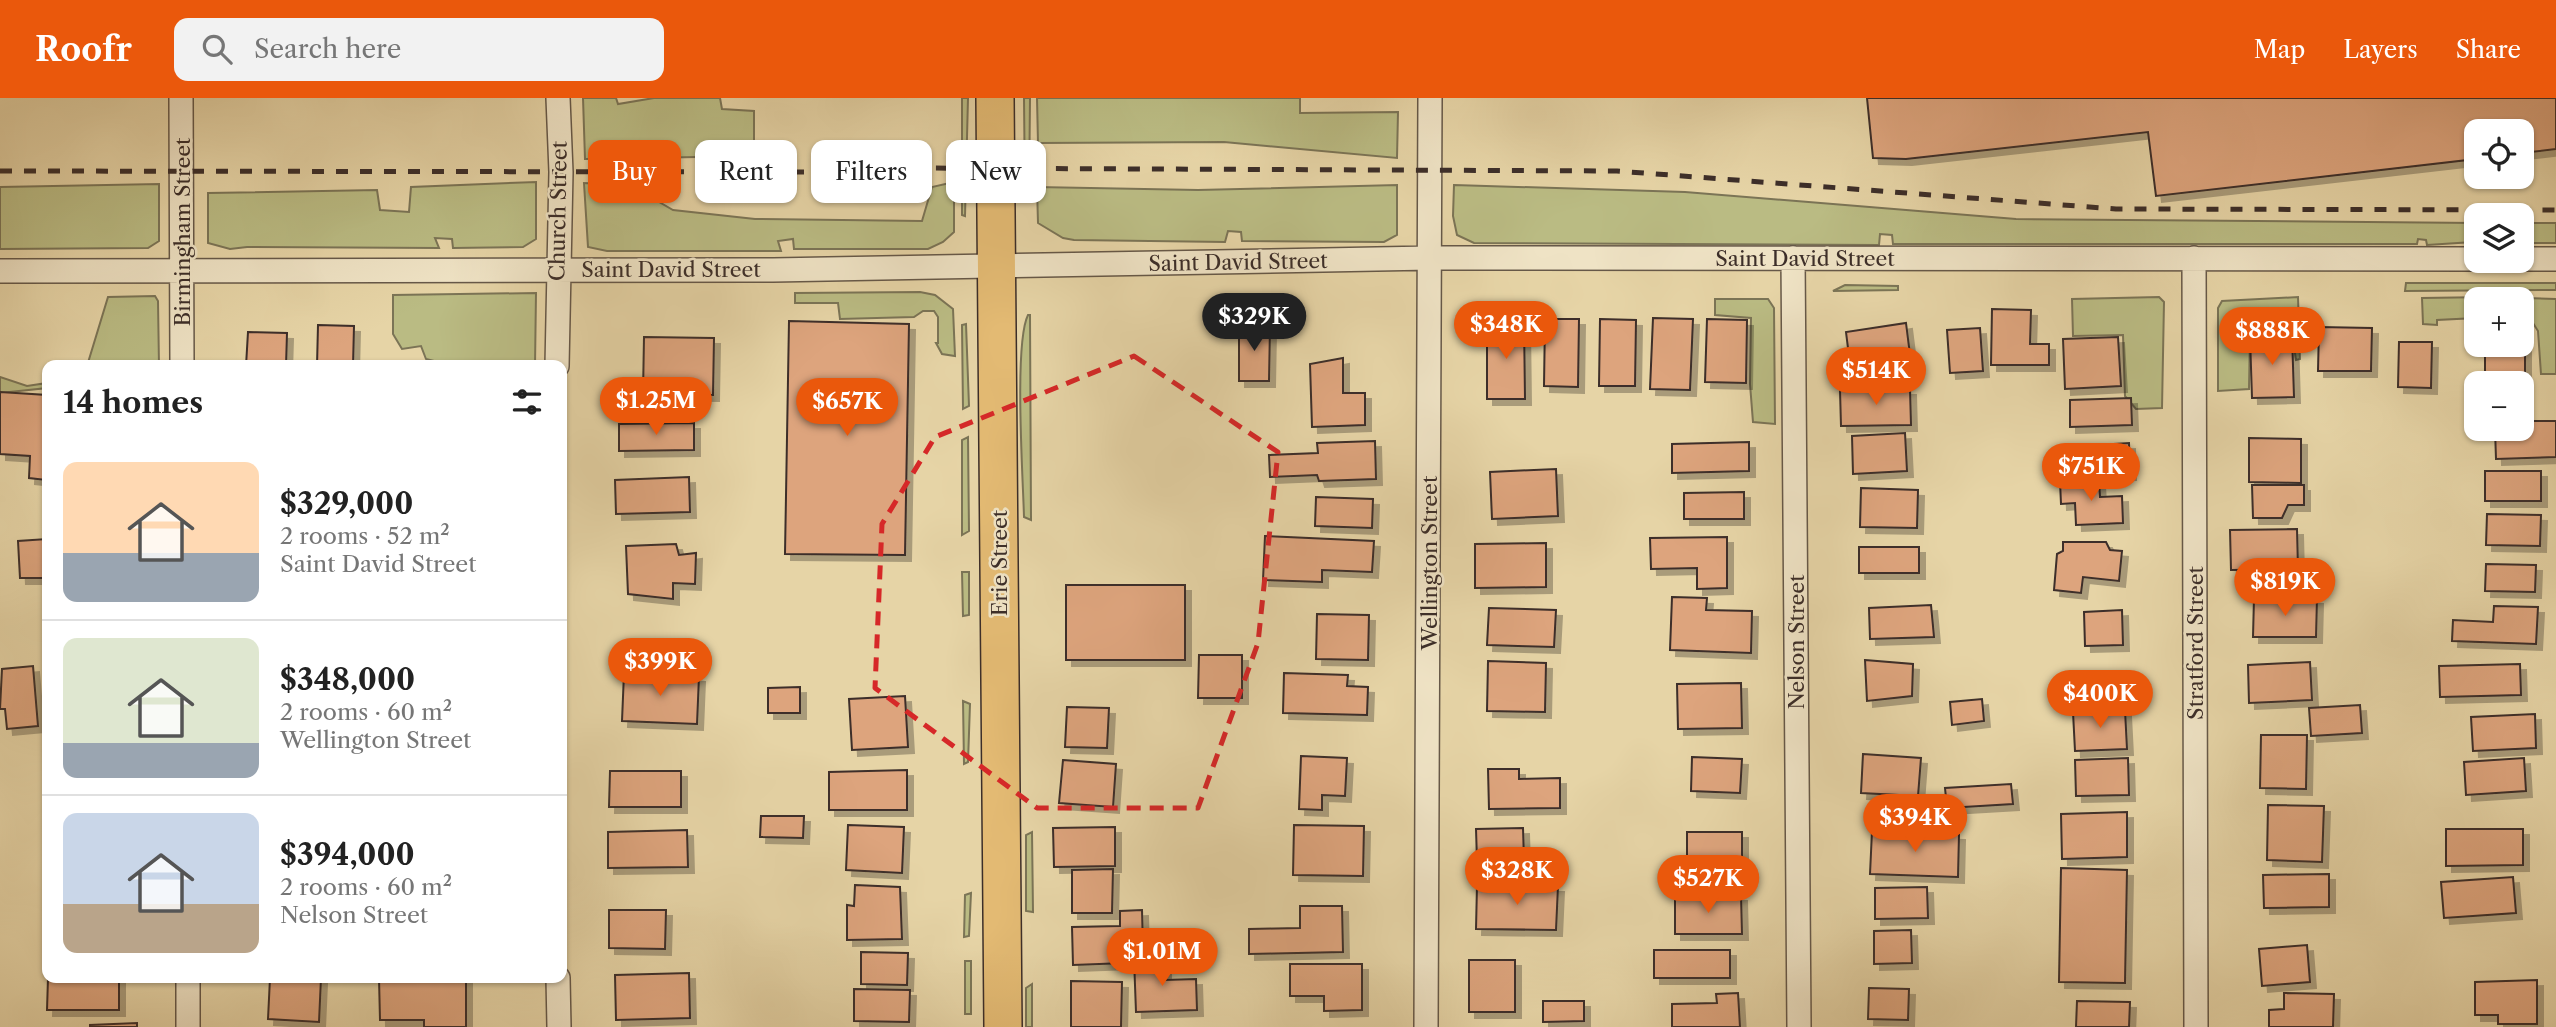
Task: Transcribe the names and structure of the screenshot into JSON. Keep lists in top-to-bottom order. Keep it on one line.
{"streets":{"main road":["Erie Street"],"street":["Church Street","Birmingham Street","Saint David Street","Wellington Street","Nelson Street","Stratford Street"]},"crossings":[["Church Street","Saint David Street"],["Birmingham Street","Saint David Street"],["Saint David Street","Erie Street"],["Saint David Street","Wellington Street"],["Saint David Street","Nelson Street"],["Saint David Street","Stratford Street"]],"page":{"header":"Roofr","search":"Search here","nav":["Map","Layers","Share"],"map_buttons":["+","−"],"chip":["Buy","Rent","Filters","New"],"price":["$329K","$348K","$888K","$514K","$1.25M","$657K","$751K","$819K","$399K","$400K","$394K","$328K","$527K","$1.01M"],"heading":"14 homes","list":[{"name":"$329,000","note":"2 rooms · 52 m² · Saint David Street"},{"name":"$348,000","note":"2 rooms · 60 m² · Wellington Street"},{"name":"$394,000","note":"2 rooms · 60 m² · Nelson Street"}]}}
